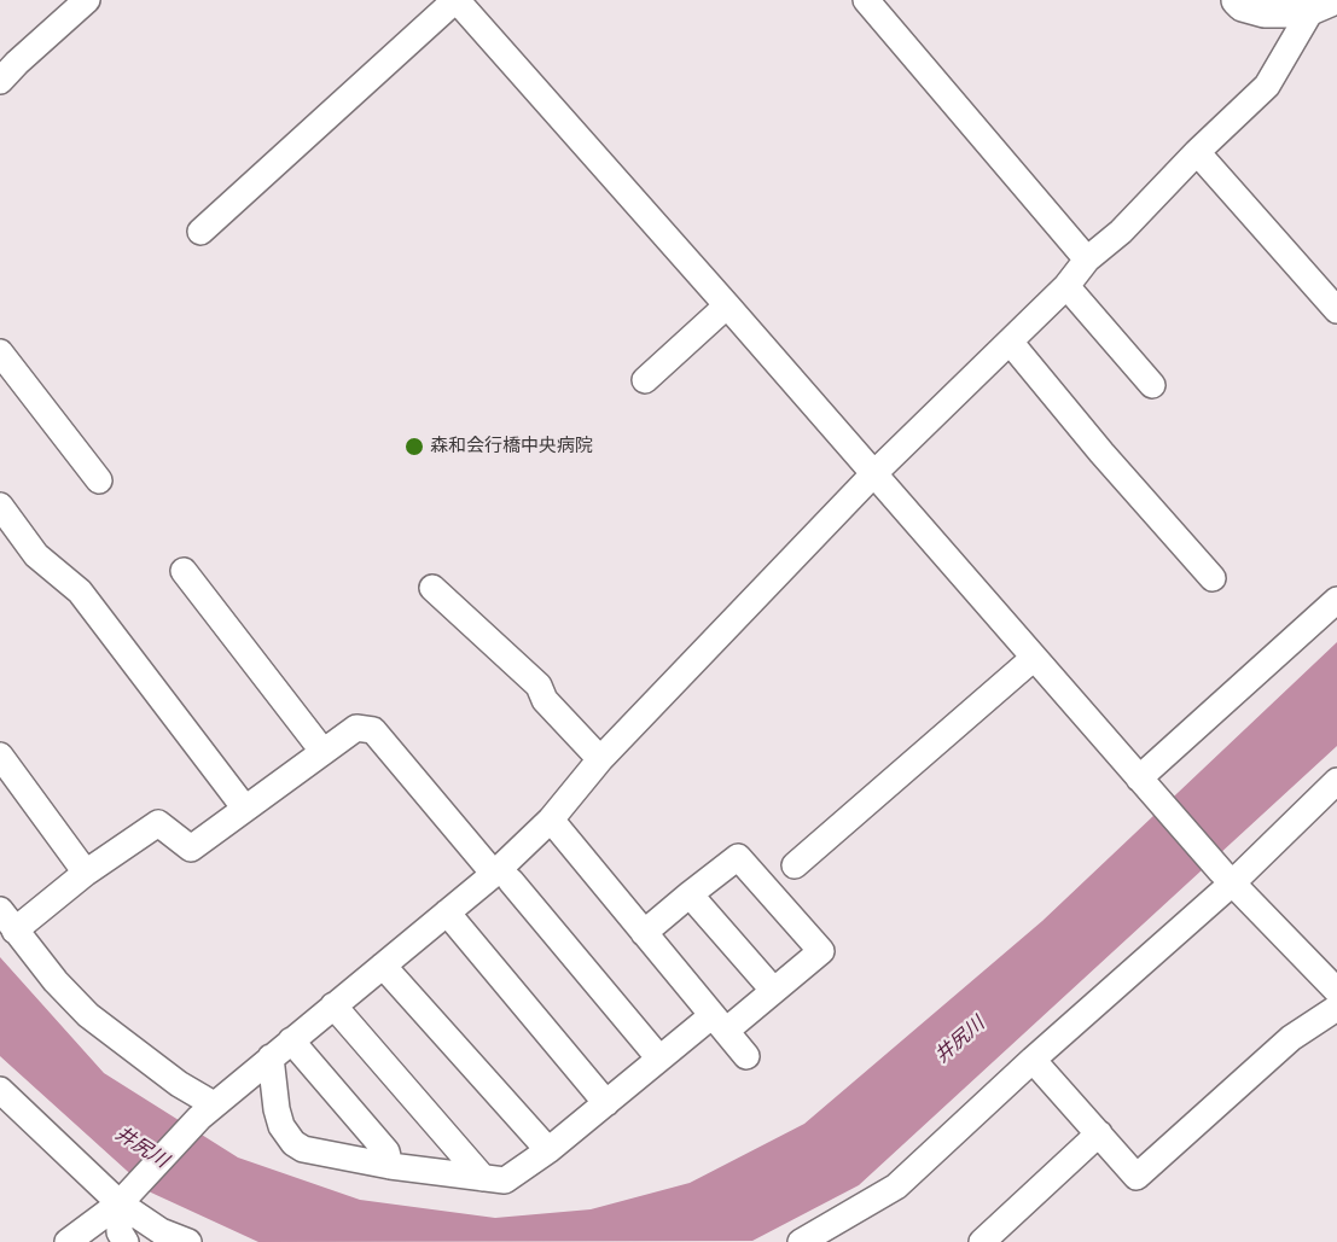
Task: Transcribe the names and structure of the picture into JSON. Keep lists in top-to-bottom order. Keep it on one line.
{"water":["井尻川"],"places":["森和会行橋中央病院"]}
